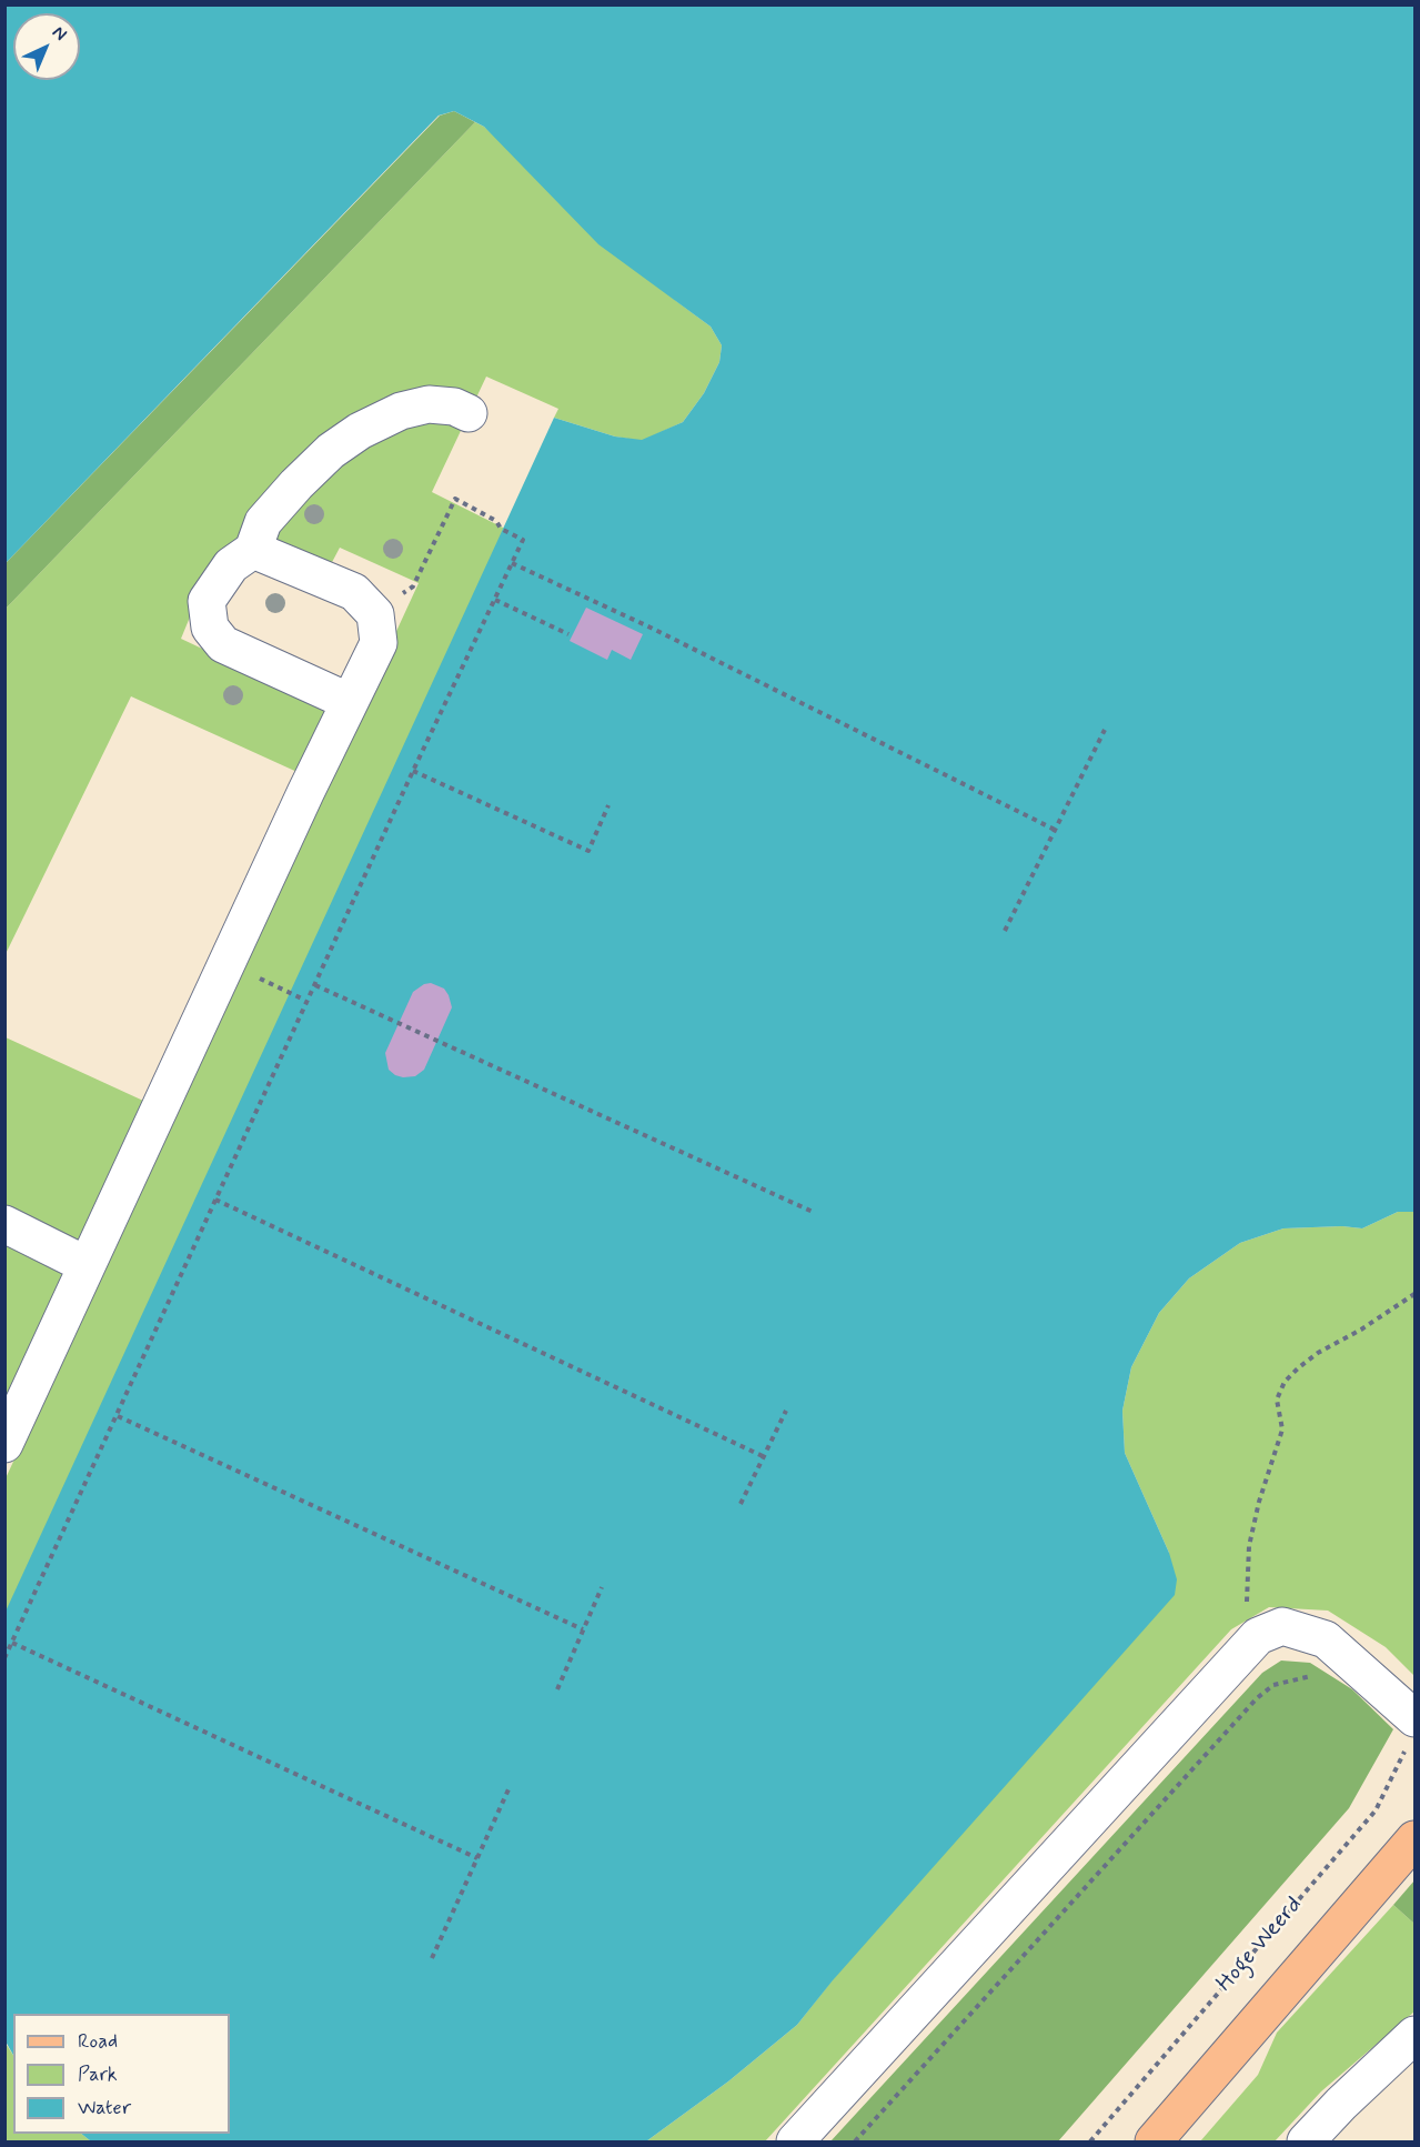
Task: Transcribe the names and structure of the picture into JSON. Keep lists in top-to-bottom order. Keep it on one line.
{"streets":{"main road":["Hoge Weerd"]},"legend":["Road","Park","Water"],"north":"top right"}
